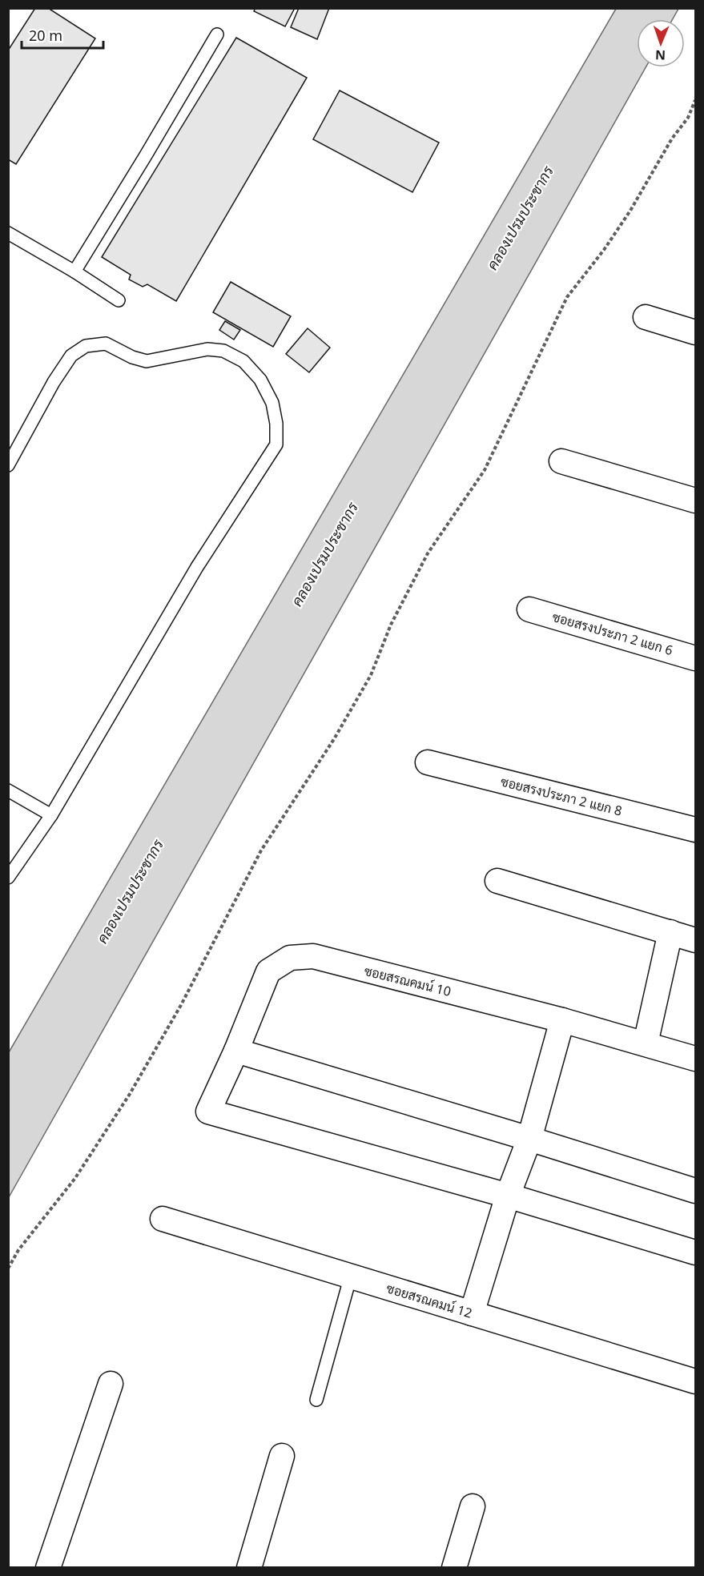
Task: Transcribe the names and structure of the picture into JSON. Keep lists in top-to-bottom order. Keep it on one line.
{"streets":{"street":["ซอยสรงประภา 2 แยก 6","ซอยสรงประภา 2 แยก 8","ซอยสรณคมน์ 10","ซอยสรณคมน์ 12"]},"water":["คลองเปรมประชากร"],"scale_bar":"20 m","north":"bottom"}
